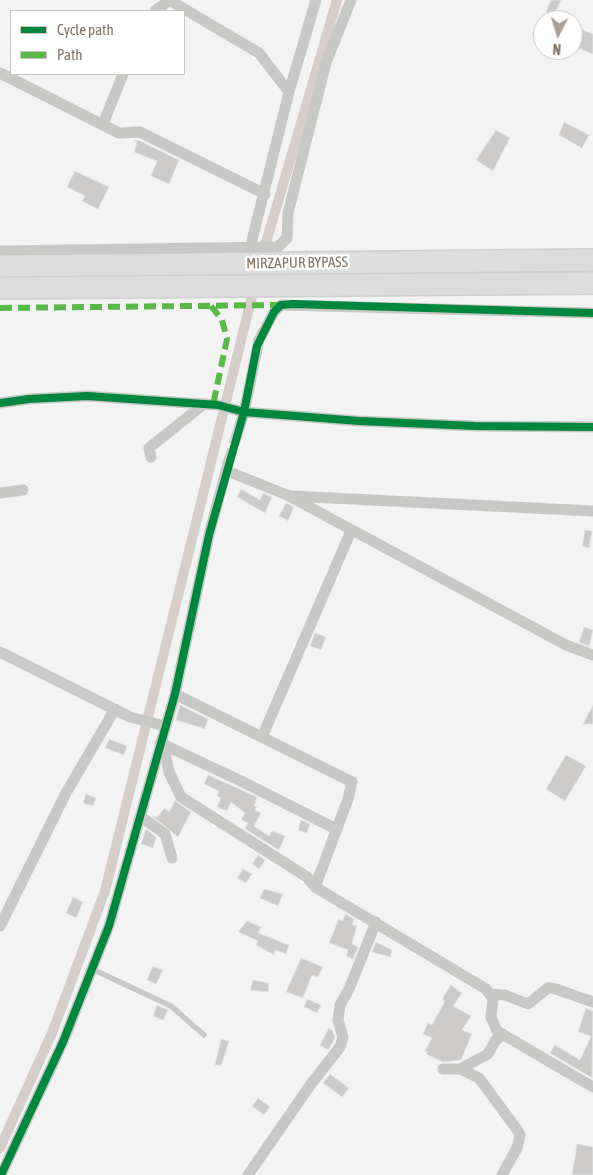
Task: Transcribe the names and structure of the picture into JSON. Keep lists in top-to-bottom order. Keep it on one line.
{"streets":{"highway":["MIRZAPUR BYPASS"]},"legend":["Cycle path","Path"],"north":"bottom"}
